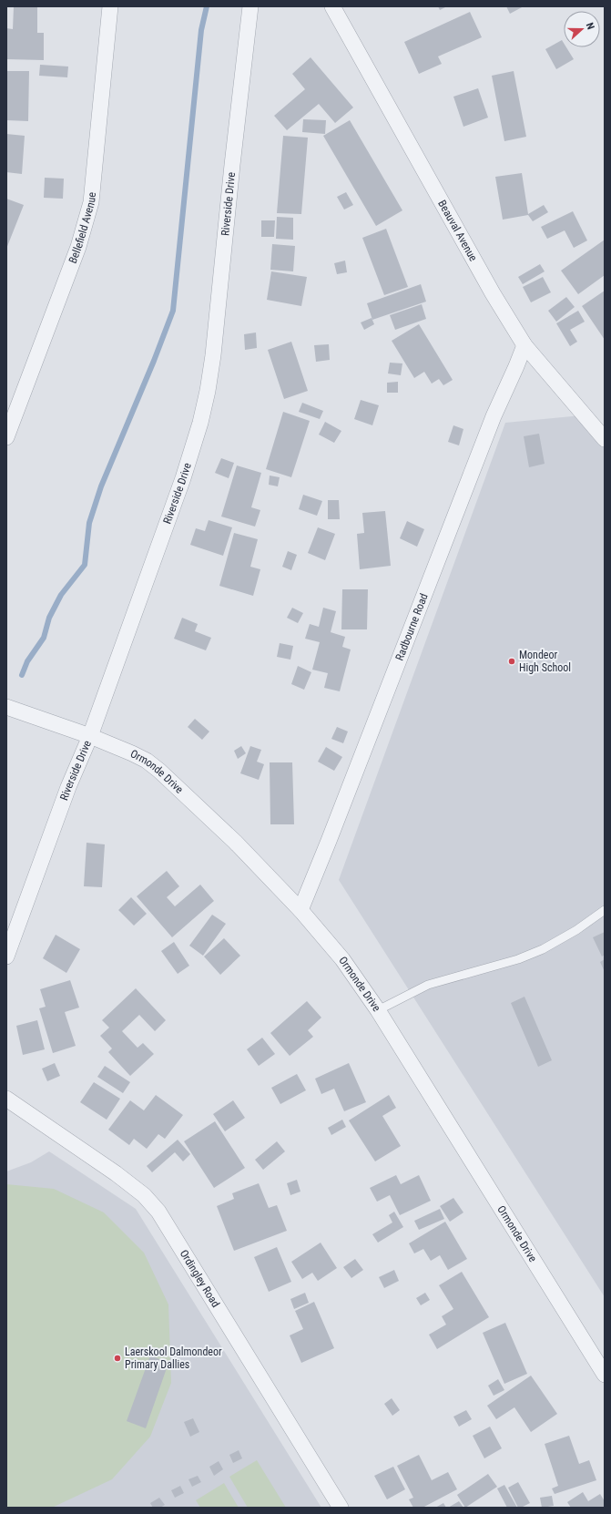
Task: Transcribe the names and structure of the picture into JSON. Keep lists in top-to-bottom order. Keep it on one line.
{"streets":{"street":["Riverside Drive","Bellefield Avenue","Beauval Avenue","Radbourne Road","Ormonde Drive","Ordingley Road"]},"crossings":[["Riverside Drive","Ormonde Drive"],["Beauval Avenue","Radbourne Road"],["Radbourne Road","Ormonde Drive"]],"places":["Mondeor High School","Laerskool Dalmondeor Primary Dallies"],"north":"right"}
